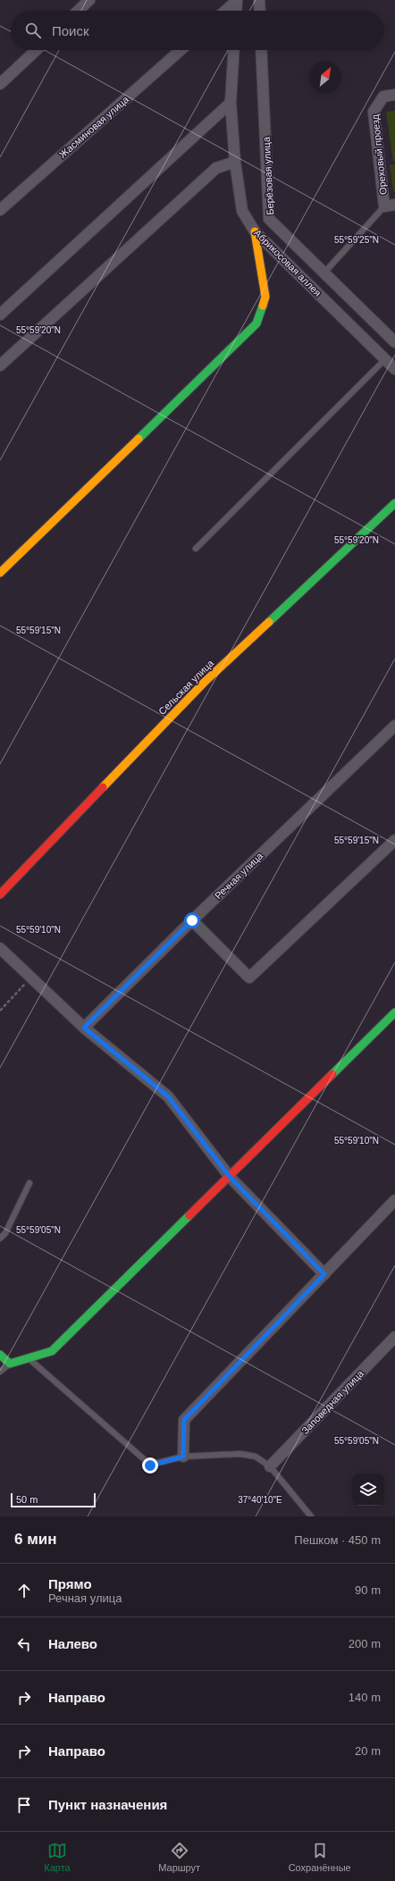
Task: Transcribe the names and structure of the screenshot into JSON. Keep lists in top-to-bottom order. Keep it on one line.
{"streets":{"street":["Жасминовая улица","Ореховый проезд","Берёзовая улица","Абрикосовая аллея","Сельская улица","Речная улица","Заповедная улица"]},"scale_bar":"50 m","north":"top right","page":{"search":"Поиск","scale":"50 m","heading":["6 мин","Пешком · 450 m"],"list":[["Прямо","Речная улица","90 m"],["Налево","200 m"],["Направо","140 m"],["Направо","20 m"],"Пункт назначения"],"nav":["Карта","Маршрут","Сохранённые"]},"coordinates":["55°59'25\"N","55°59'20\"N","55°59'15\"N","55°59'10\"N","55°59'05\"N","37°40'10\"E"]}
